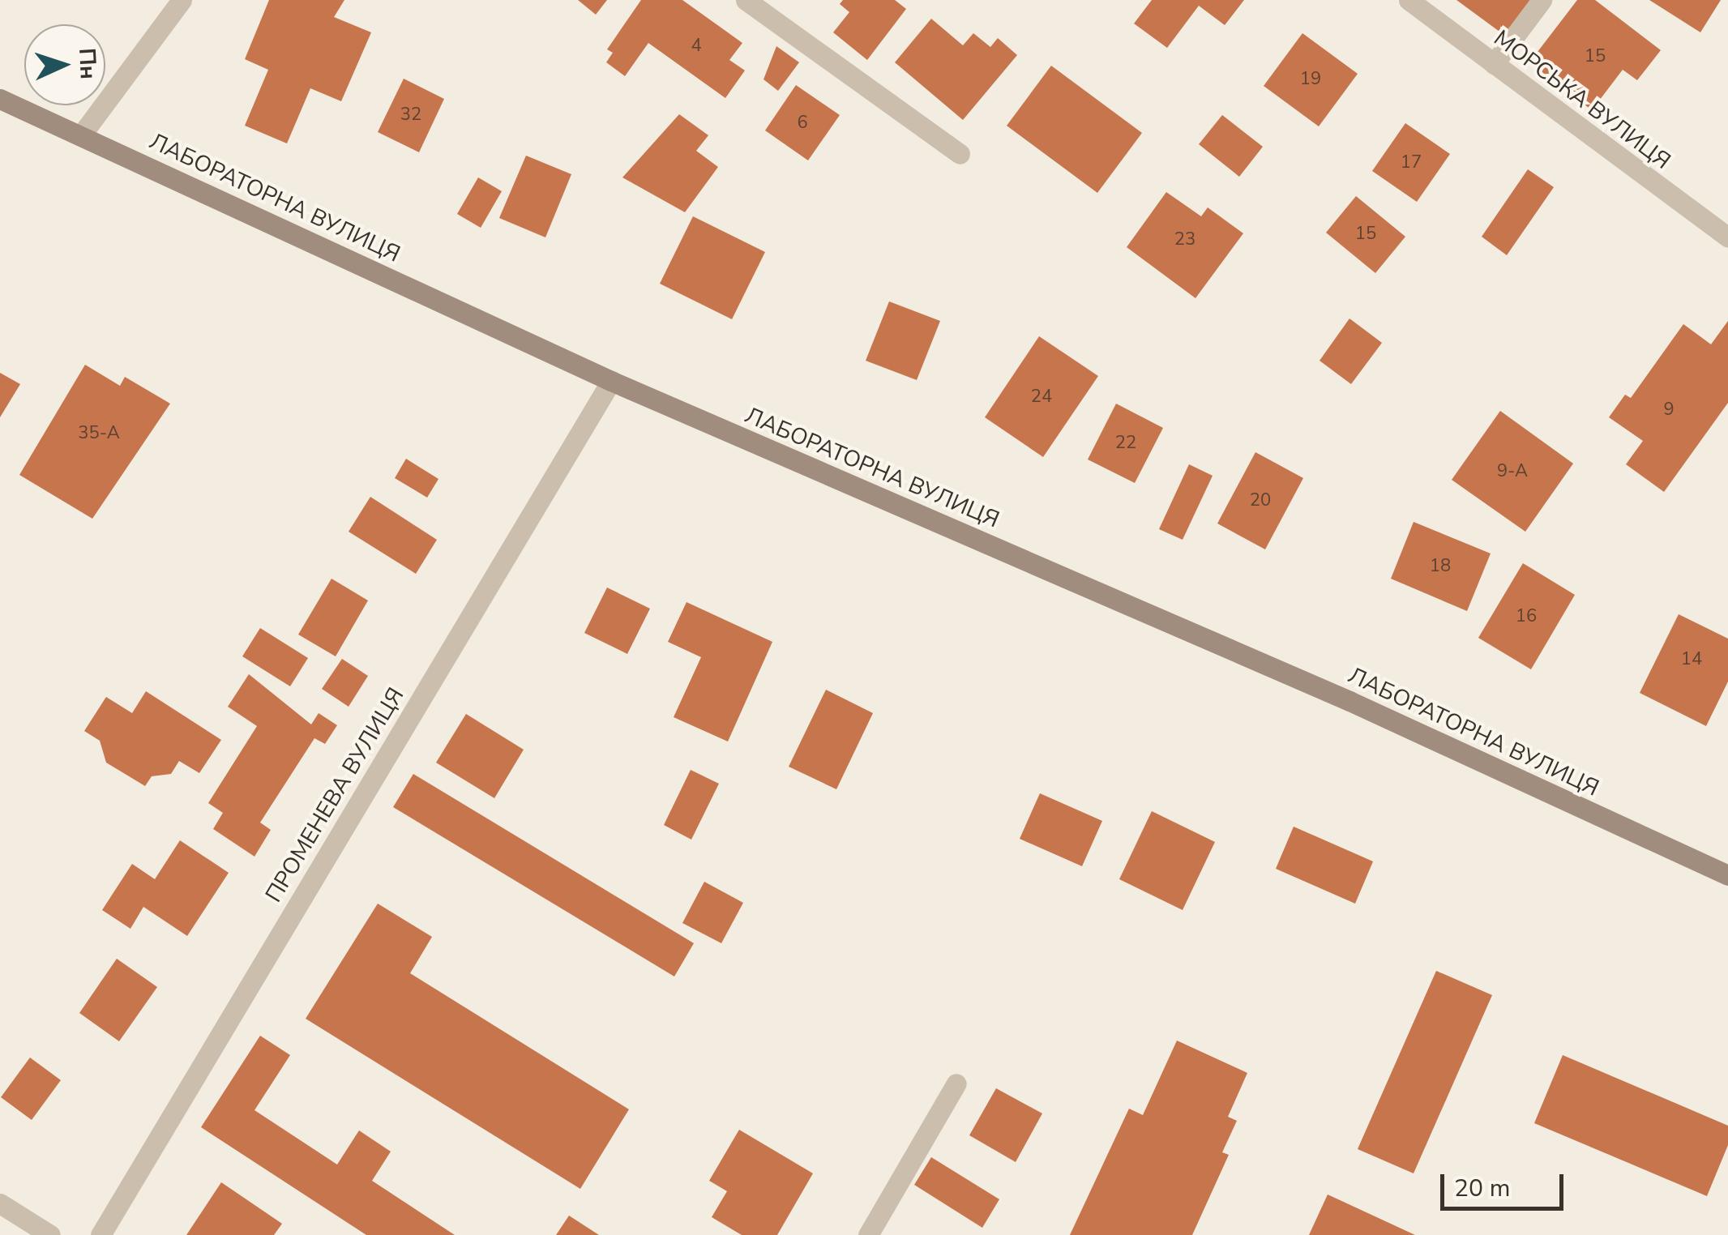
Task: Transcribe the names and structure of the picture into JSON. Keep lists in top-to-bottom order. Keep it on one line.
{"streets":{"main road":["ЛАБОРАТОРНА ВУЛИЦЯ"],"street":["МОРСЬКА ВУЛИЦЯ","ПРОМЕНЕВА ВУЛИЦЯ"]},"crossings":[["ЛАБОРАТОРНА ВУЛИЦЯ","ПРОМЕНЕВА ВУЛИЦЯ"]],"house_numbers":["4","15","19","32","6","17","15","23","24","9","35-А","22","9-А","20","18","16","14"],"scale_bar":"20 m","north":"right"}
